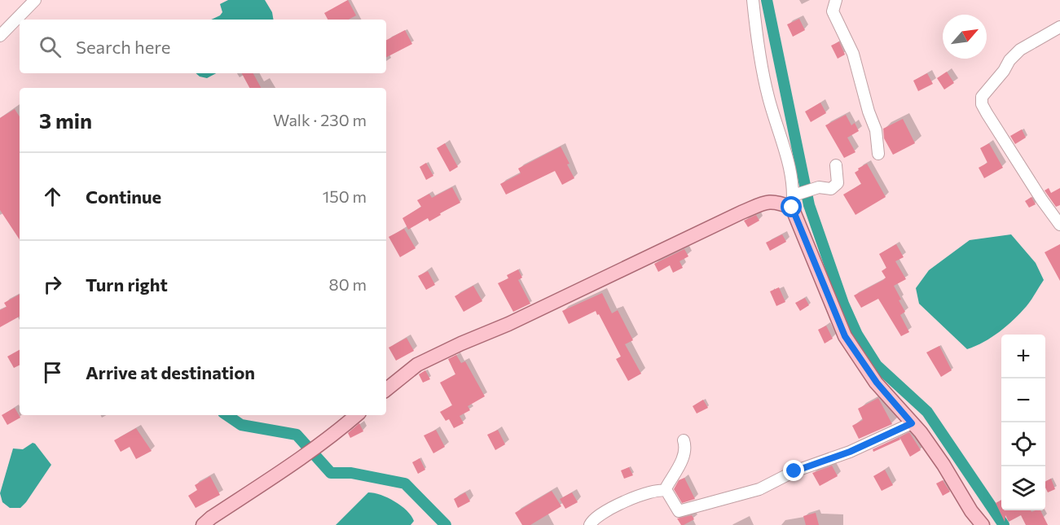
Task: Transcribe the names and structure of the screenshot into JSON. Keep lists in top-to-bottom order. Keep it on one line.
{"north":"top right","page":{"search":"Search here","heading":["3 min","Walk · 230 m"],"list":[["Continue","150 m"],["Turn right","80 m"],"Arrive at destination"],"map_buttons":["+","−"]}}
